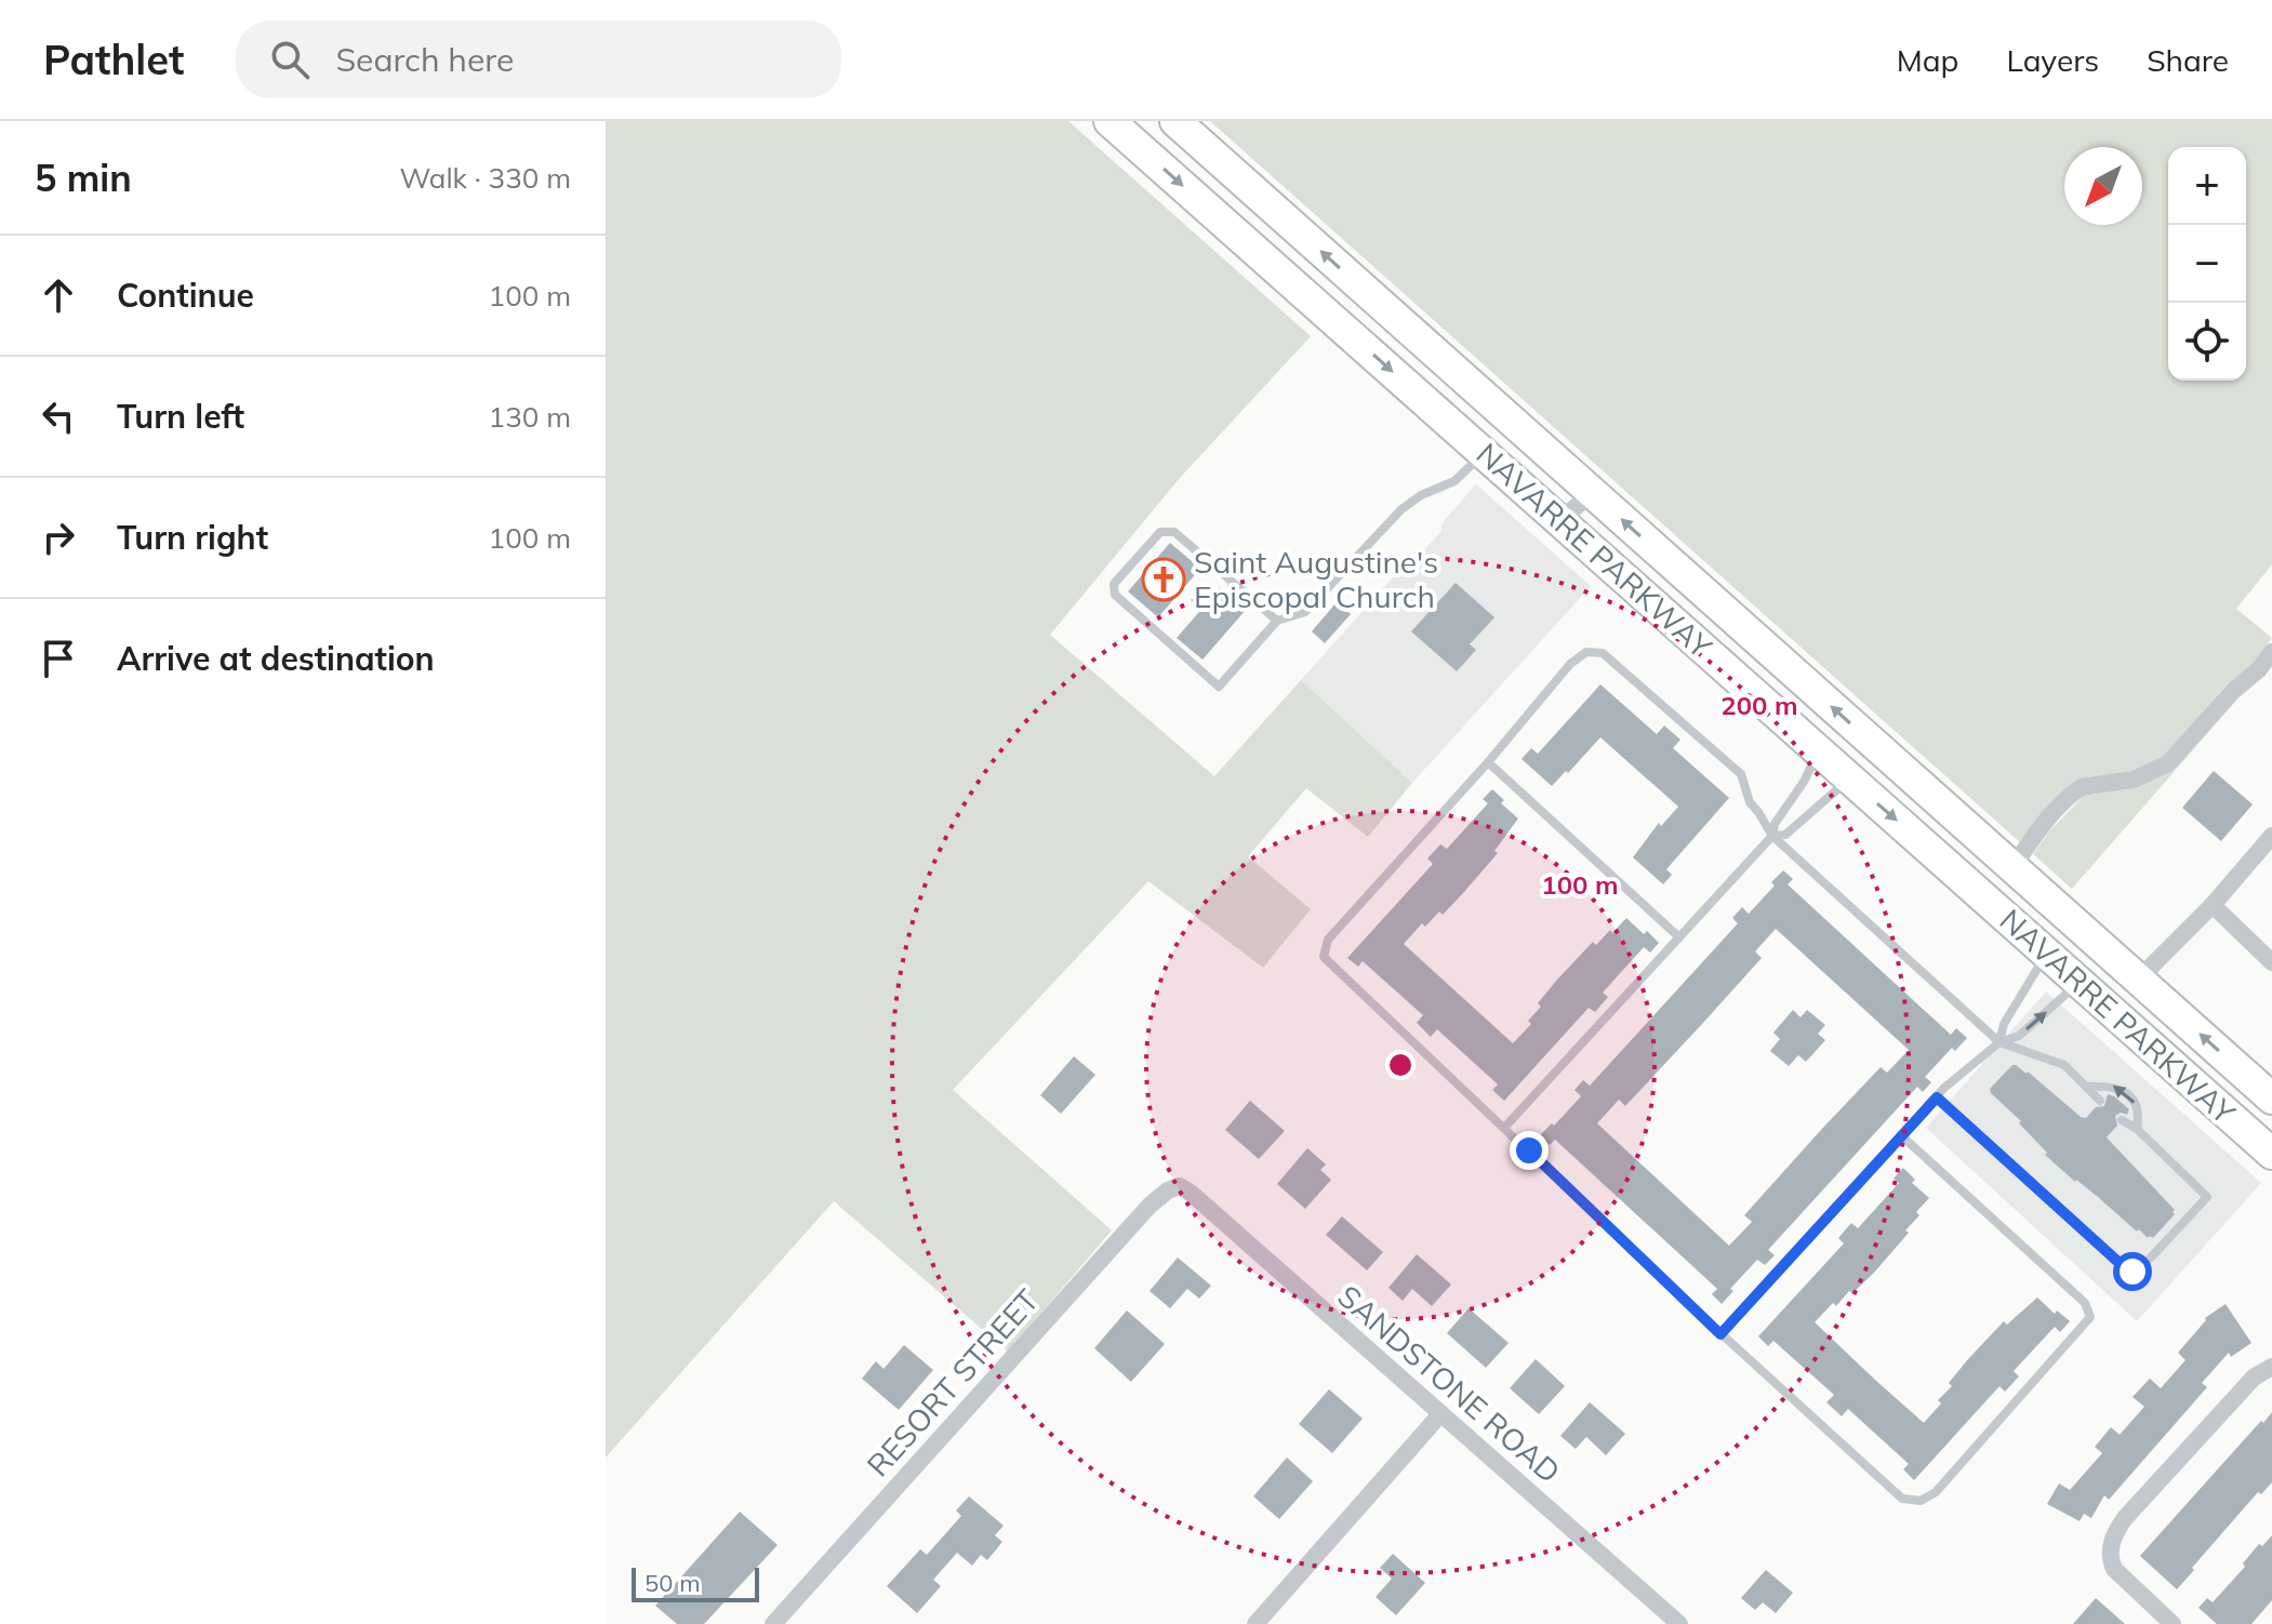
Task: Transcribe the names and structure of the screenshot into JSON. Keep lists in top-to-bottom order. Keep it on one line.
{"streets":{"highway":["NAVARRE PARKWAY"],"street":["RESORT STREET","SANDSTONE ROAD"]},"crossings":[["RESORT STREET","SANDSTONE ROAD"]],"places":{"church":["Saint Augustine's Episcopal Church"]},"scale_bar":"50 m","north":"bottom left","page":{"header":"Pathlet","search":"Search here","nav":["Map","Layers","Share"],"heading":["5 min","Walk · 330 m"],"map_buttons":["+","−"],"list":[["Continue","100 m"],["Turn left","130 m"],["Turn right","100 m"],"Arrive at destination"],"scale":"50 m"},"rings":["200 m","100 m"]}
